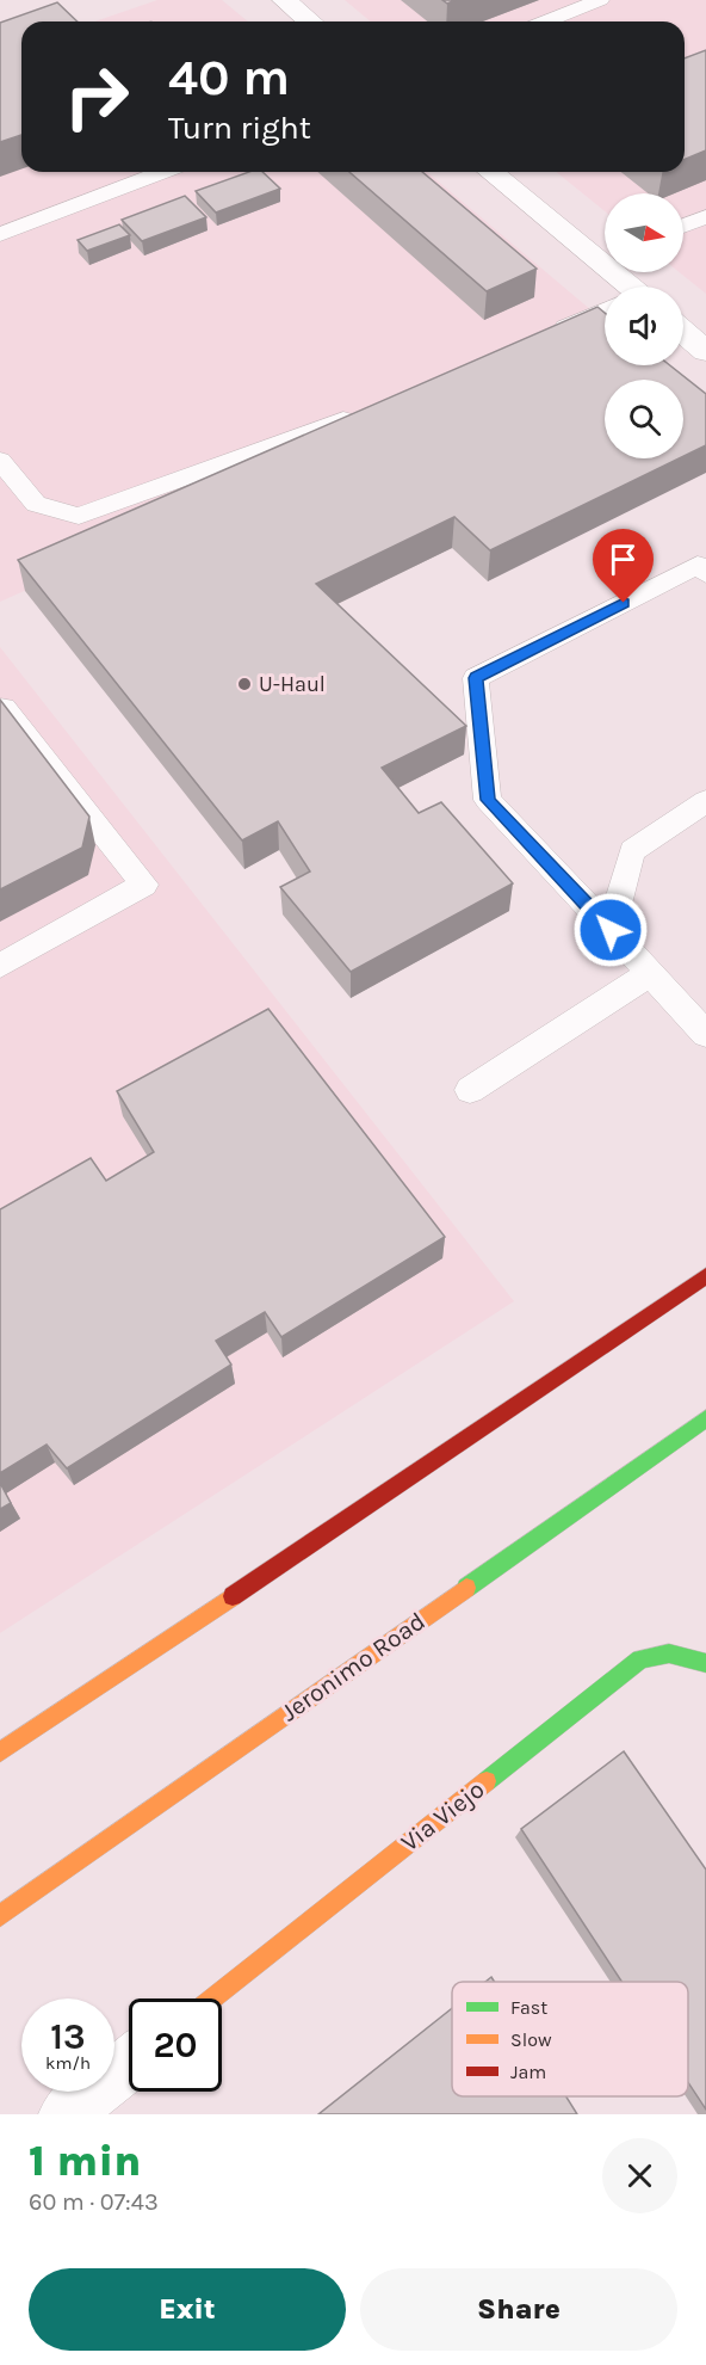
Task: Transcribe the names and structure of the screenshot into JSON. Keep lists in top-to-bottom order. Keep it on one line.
{"streets":{"main road":["Jeronimo Road","Via Viejo"]},"places":["U-Haul"],"legend":["Fast","Slow","Jam"],"north":"right","page":{"turn":["40 m","Turn right"],"speed":"13 km/h","limit":"20","heading":["1 min","60 m · 07:43"],"buttons":["Exit","Share"]}}
